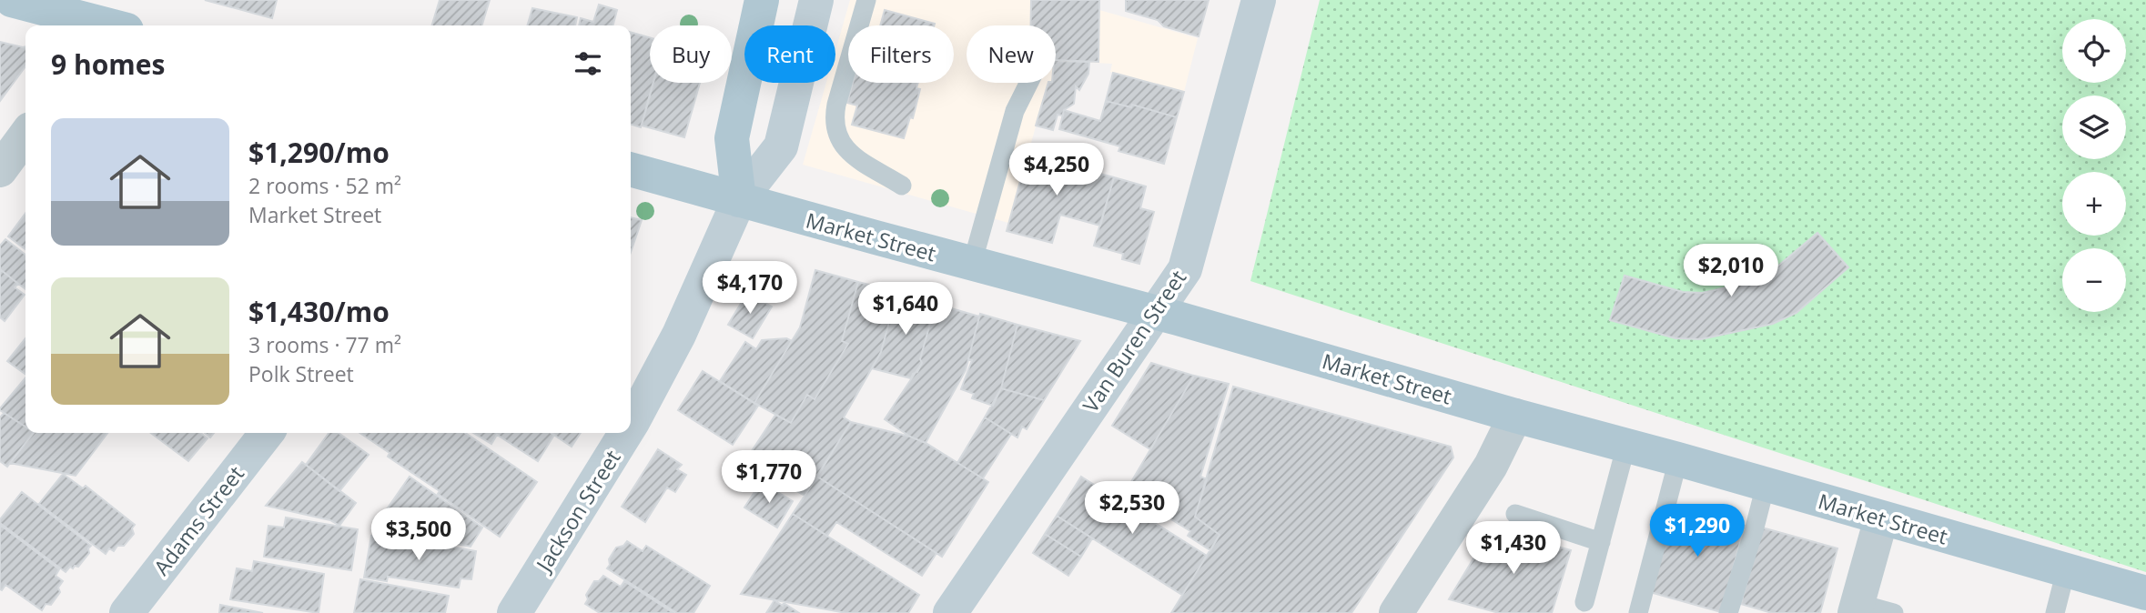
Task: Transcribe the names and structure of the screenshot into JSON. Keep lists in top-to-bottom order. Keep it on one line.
{"streets":{"main road":["Market Street"],"street":["Van Buren Street","Jackson Street","Adams Street"]},"crossings":[["Market Street","Van Buren Street"],["Market Street","Jackson Street"]],"page":{"map_buttons":["+","−"],"chip":["Buy","Rent","Filters","New"],"heading":"9 homes","list":[{"name":"$1,290/mo","note":"2 rooms · 52 m² · Market Street"},{"name":"$1,430/mo","note":"3 rooms · 77 m² · Polk Street"}],"price":["$4,250","$2,010","$4,170","$1,640","$1,770","$2,530","$1,290","$3,500","$1,430"]}}
